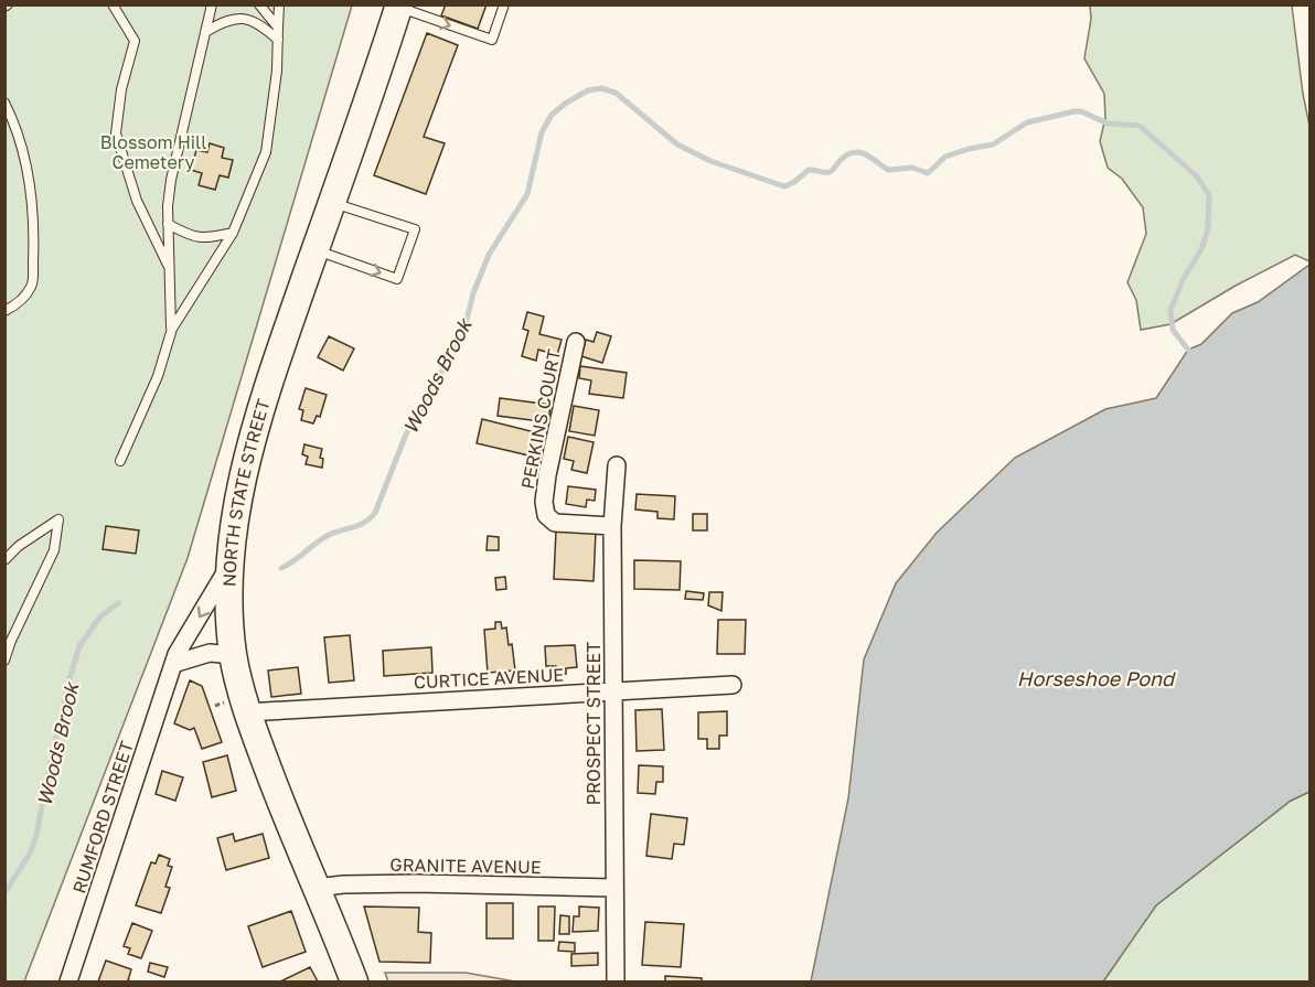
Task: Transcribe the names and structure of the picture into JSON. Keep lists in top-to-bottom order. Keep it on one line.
{"streets":{"main road":["NORTH STATE STREET"],"street":["PERKINS COURT","CURTICE AVENUE","PROSPECT STREET","RUMFORD STREET","GRANITE AVENUE"]},"crossings":[["PERKINS COURT","PROSPECT STREET"],["NORTH STATE STREET","CURTICE AVENUE"],["NORTH STATE STREET","RUMFORD STREET"],["NORTH STATE STREET","GRANITE AVENUE"],["CURTICE AVENUE","PROSPECT STREET"],["PROSPECT STREET","GRANITE AVENUE"]],"water":["Woods Brook","Horseshoe Pond"],"parks":["Blossom Hill Cemetery"]}
